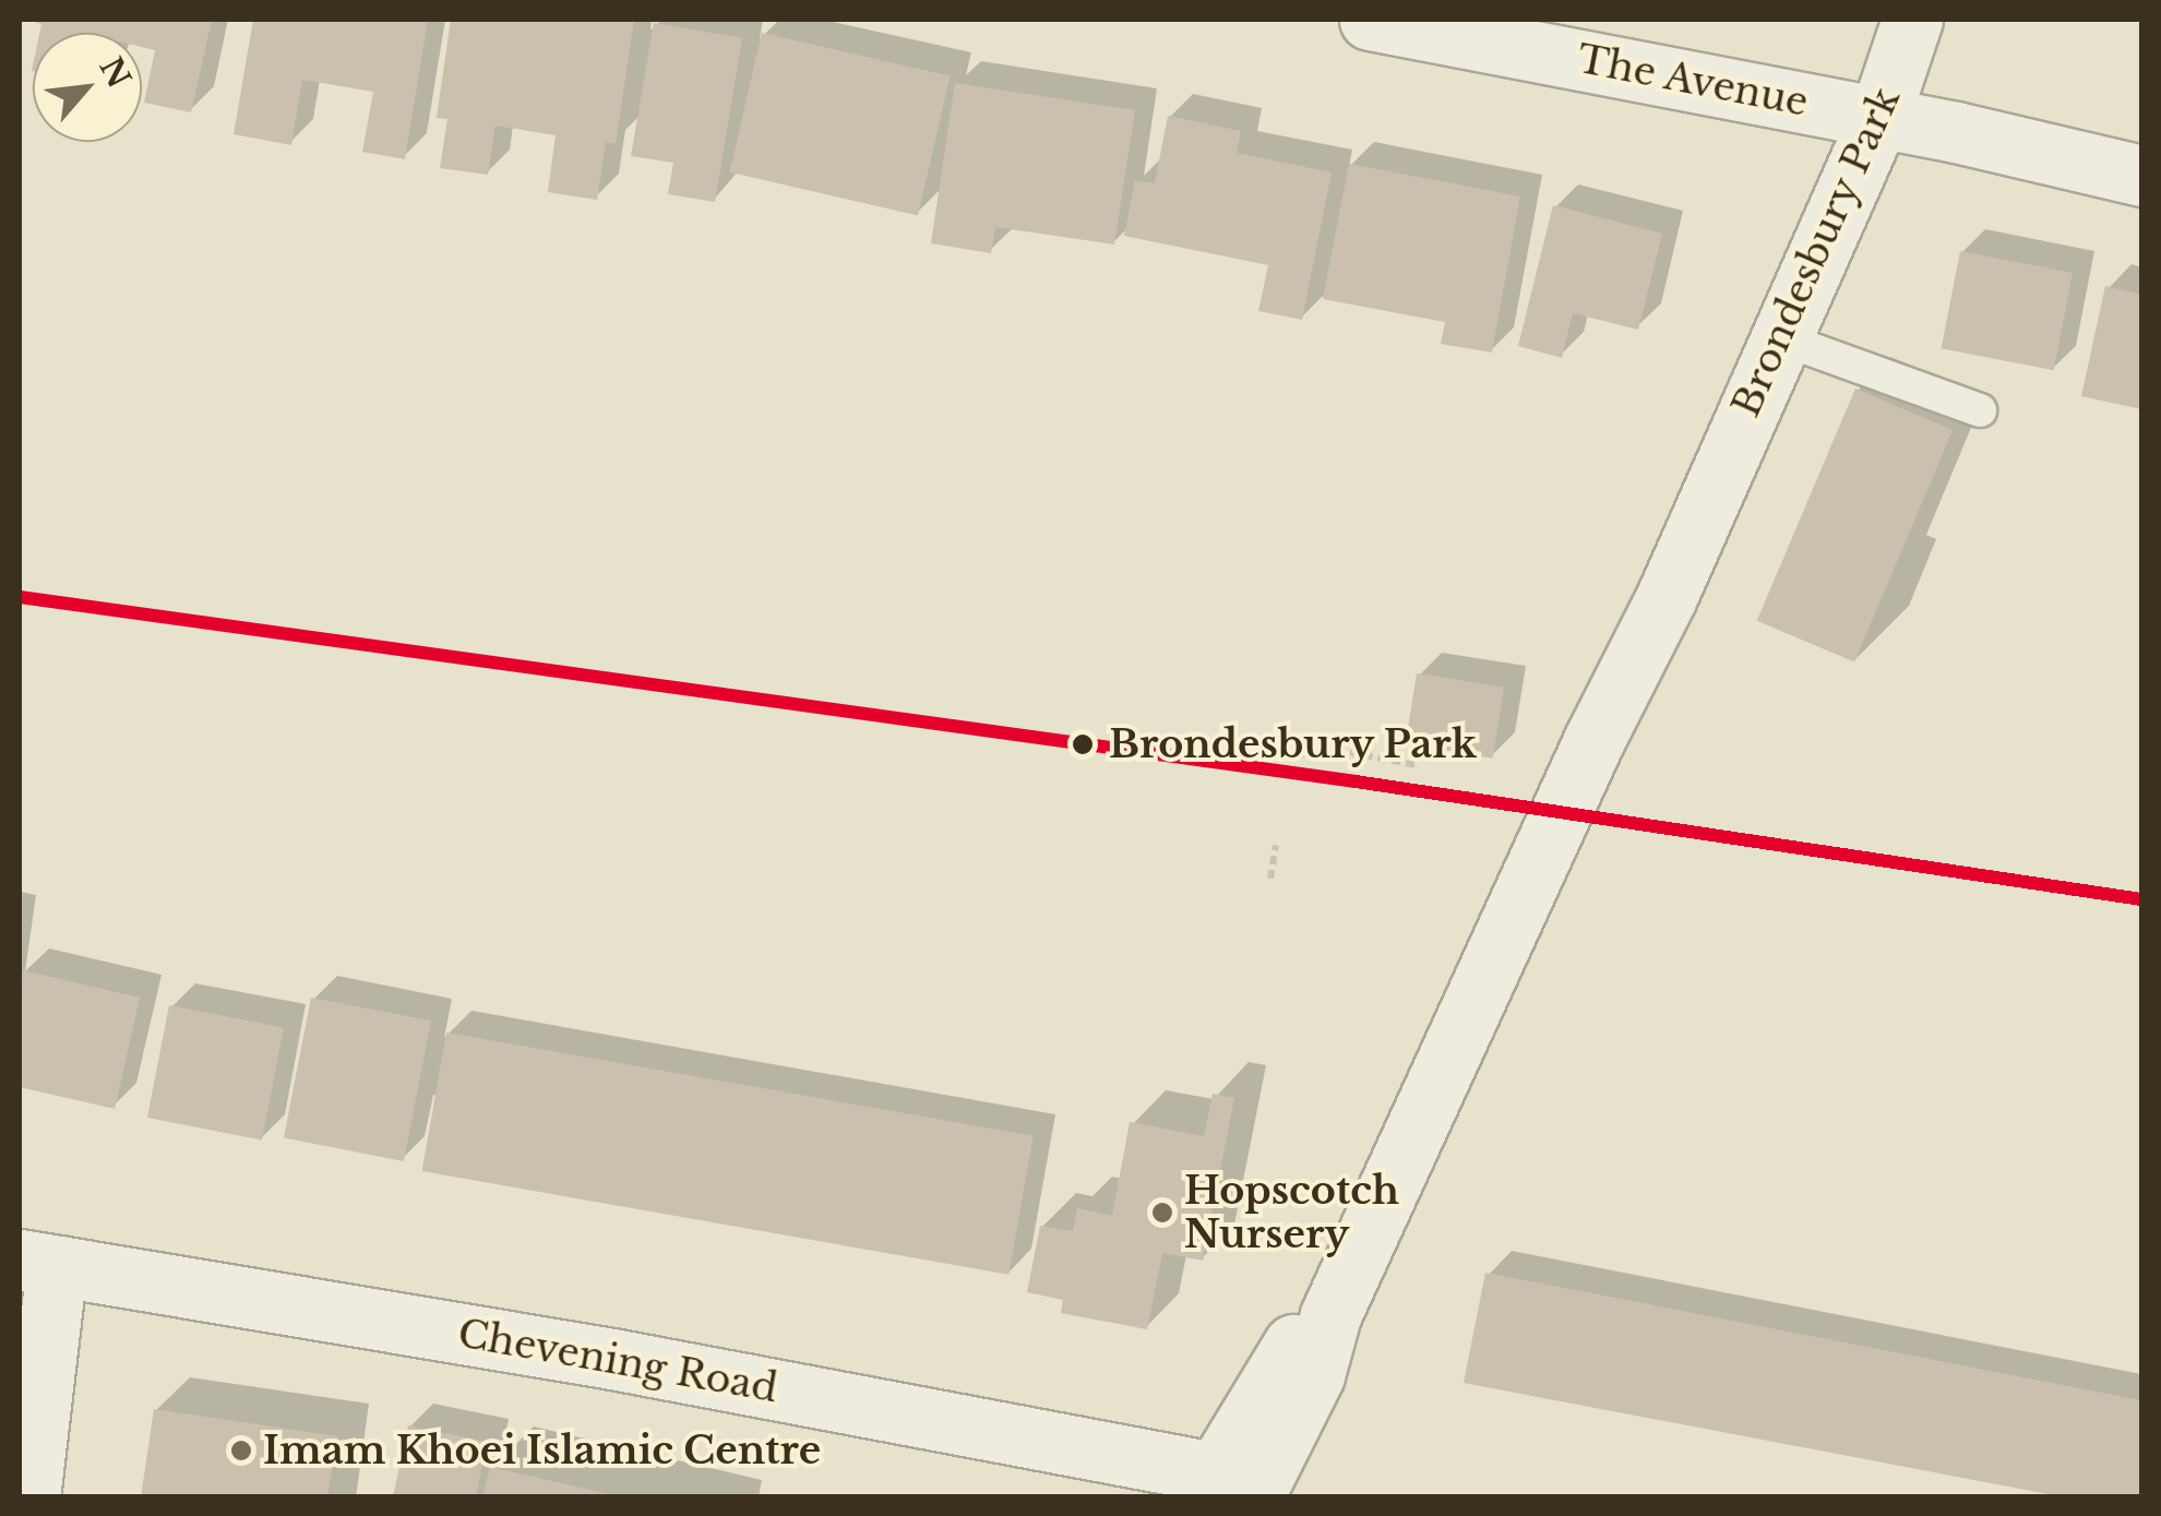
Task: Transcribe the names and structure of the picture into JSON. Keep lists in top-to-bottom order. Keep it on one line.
{"streets":{"street":["The Avenue","Brondesbury Park","Chevening Road"]},"crossings":[["The Avenue","Brondesbury Park"],["Brondesbury Park","Chevening Road"]],"places":["Brondesbury Park","Hopscotch Nursery","Imam Khoei Islamic Centre"],"north":"top right"}
